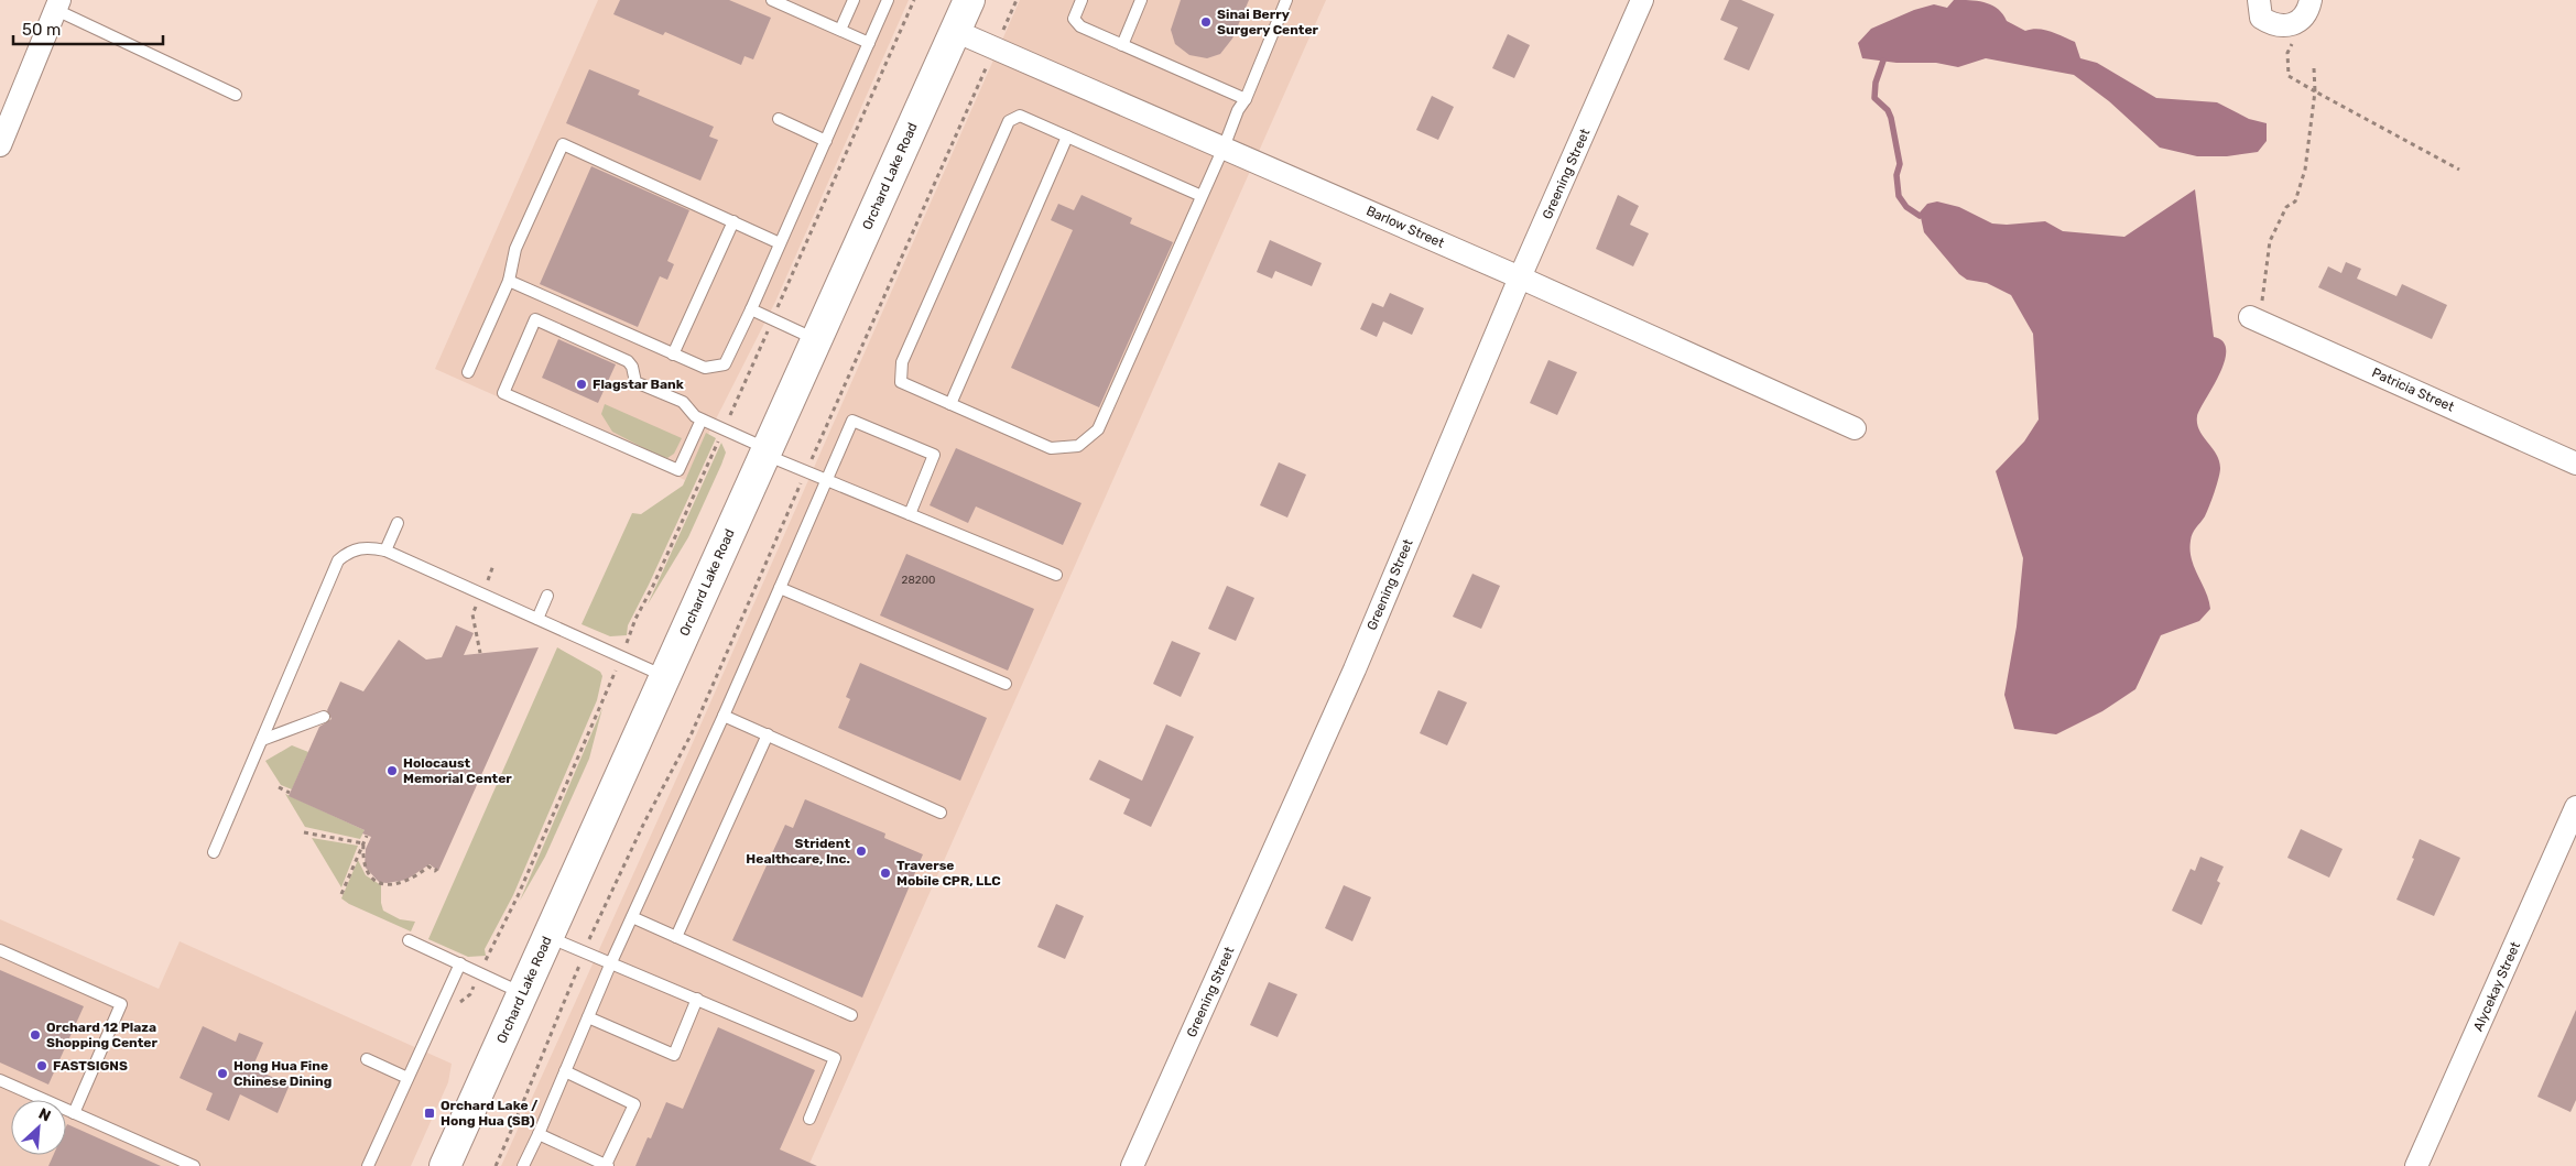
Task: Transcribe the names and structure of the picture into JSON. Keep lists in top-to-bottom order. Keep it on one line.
{"streets":{"main road":["Orchard Lake Road"],"street":["Greening Street","Barlow Street","Patricia Street","Alycekay Street"]},"crossings":[["Greening Street","Barlow Street"],["Orchard Lake Road","Barlow Street"]],"places":{"other":["Sinai Berry Surgery Center","Flagstar Bank","Holocaust Memorial Center","Strident Healthcare, Inc.","Traverse Mobile CPR, LLC","Orchard 12 Plaza Shopping Center","FASTSIGNS","Hong Hua Fine Chinese Dining"],"transit":["Orchard Lake / Hong Hua (SB)"]},"house_numbers":["28200"],"scale_bar":"50 m","north":"top right"}
